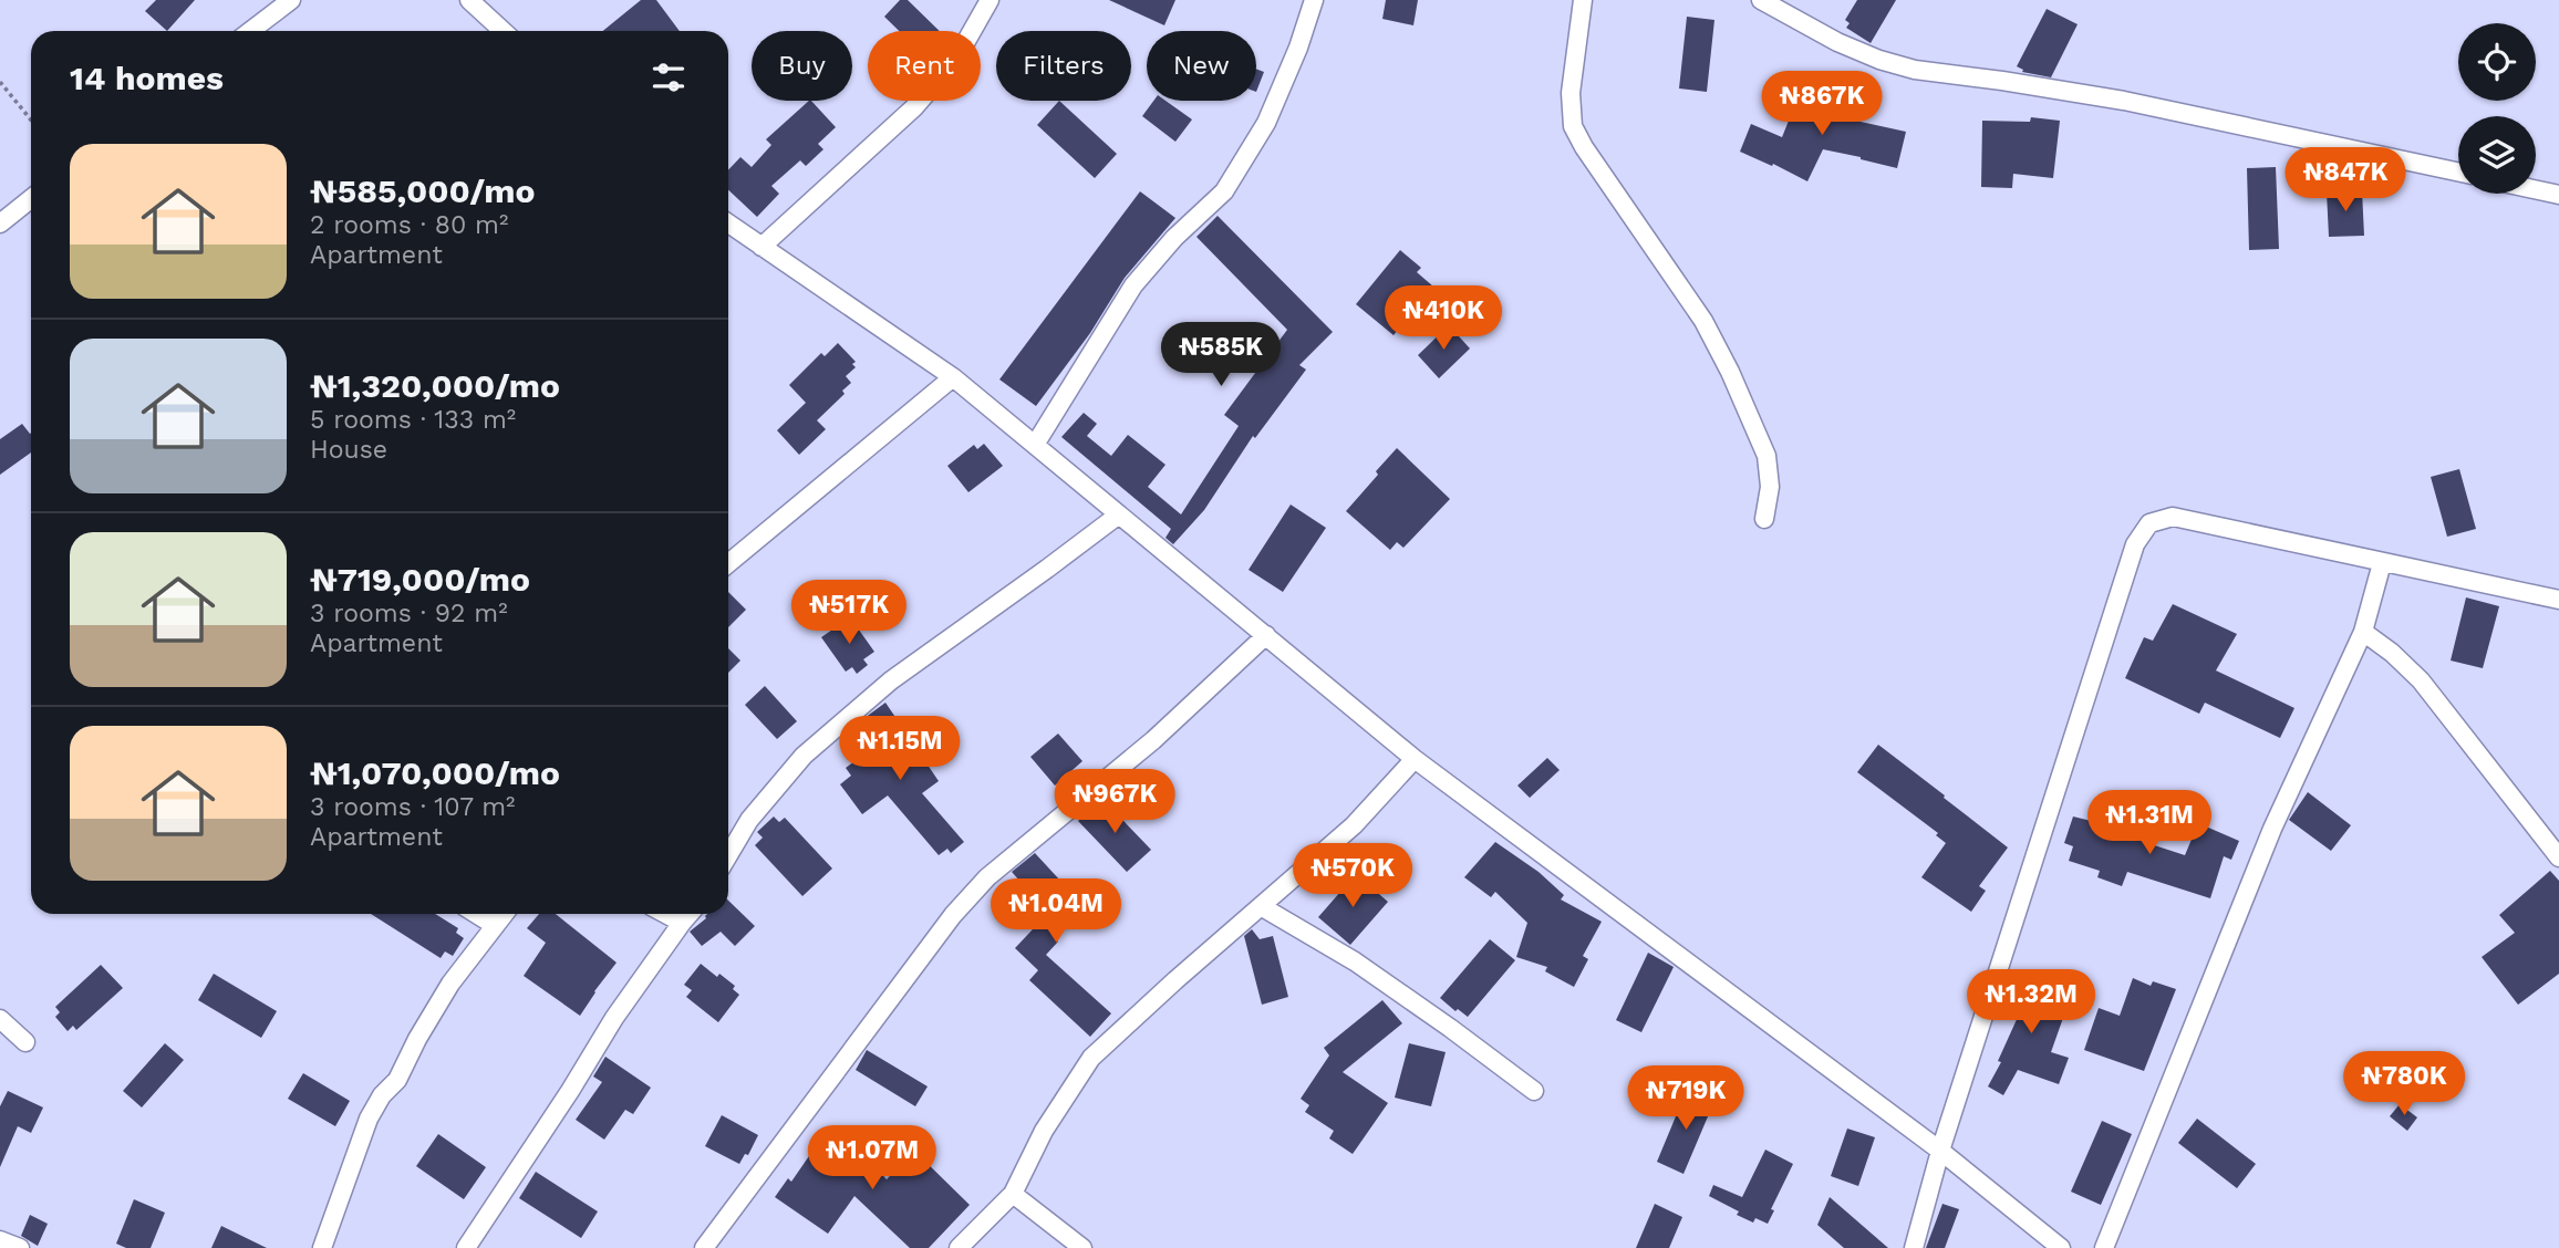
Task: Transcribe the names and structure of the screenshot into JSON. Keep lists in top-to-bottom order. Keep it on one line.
{"page":{"chip":["Buy","Rent","Filters","New"],"heading":"14 homes","price":["₦867K","₦847K","₦410K","₦585K","₦517K","₦1.15M","₦967K","₦1.31M","₦570K","₦1.04M","₦1.32M","₦780K","₦719K","₦1.07M"],"list":[{"name":"₦585,000/mo","note":"2 rooms · 80 m² · Apartment"},{"name":"₦1,320,000/mo","note":"5 rooms · 133 m² · House"},{"name":"₦719,000/mo","note":"3 rooms · 92 m² · Apartment"},{"name":"₦1,070,000/mo","note":"3 rooms · 107 m² · Apartment"}]}}
